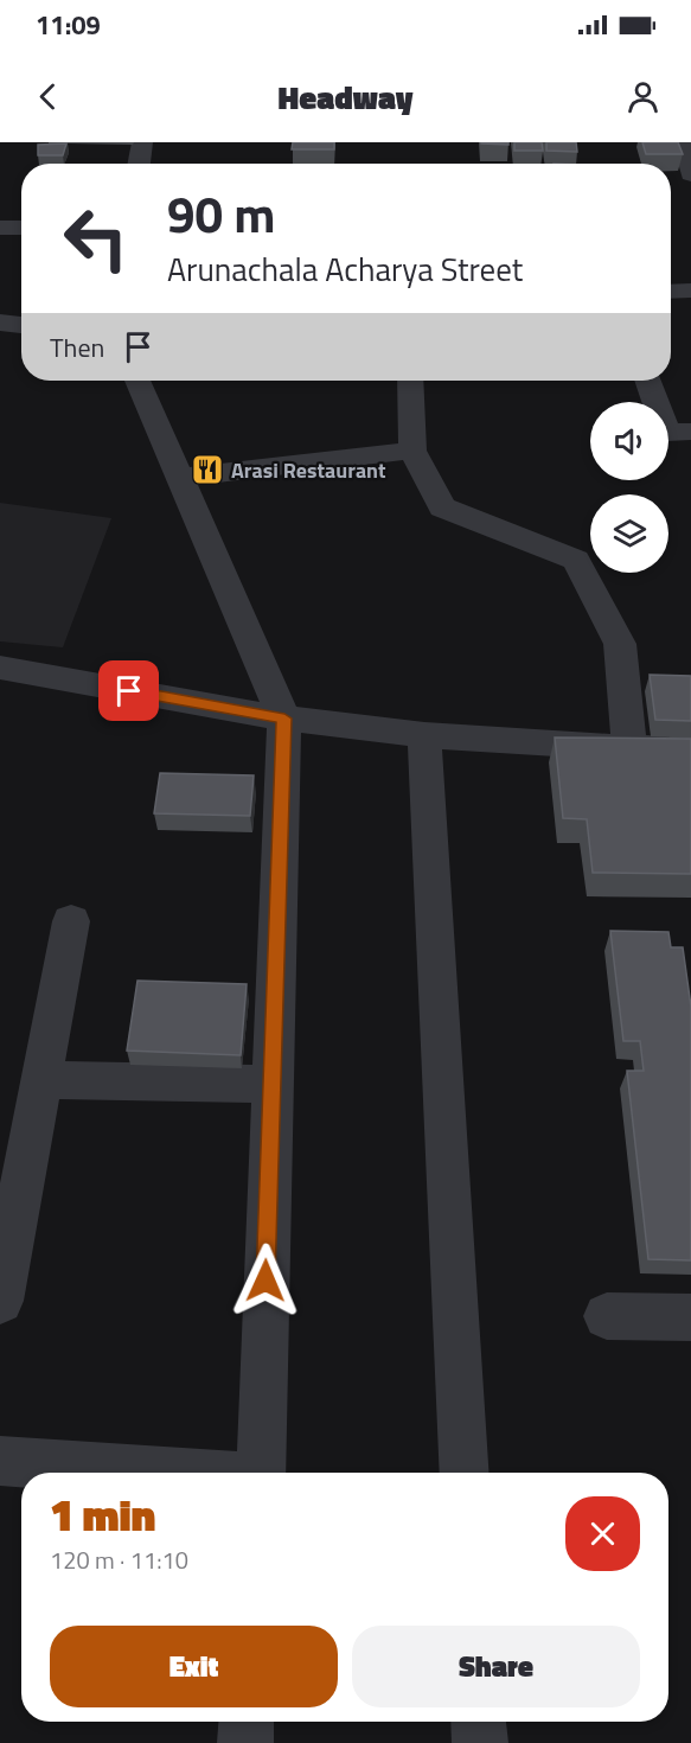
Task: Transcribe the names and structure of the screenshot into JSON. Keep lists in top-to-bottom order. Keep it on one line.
{"places":{"restaurant":["Arasi Restaurant"]},"page":{"status":"11:09","header":"Headway","turn":["90 m","Arunachala Acharya Street"],"then":"Then","heading":["1 min","120 m · 11:10"],"buttons":["Exit","Share"]}}
